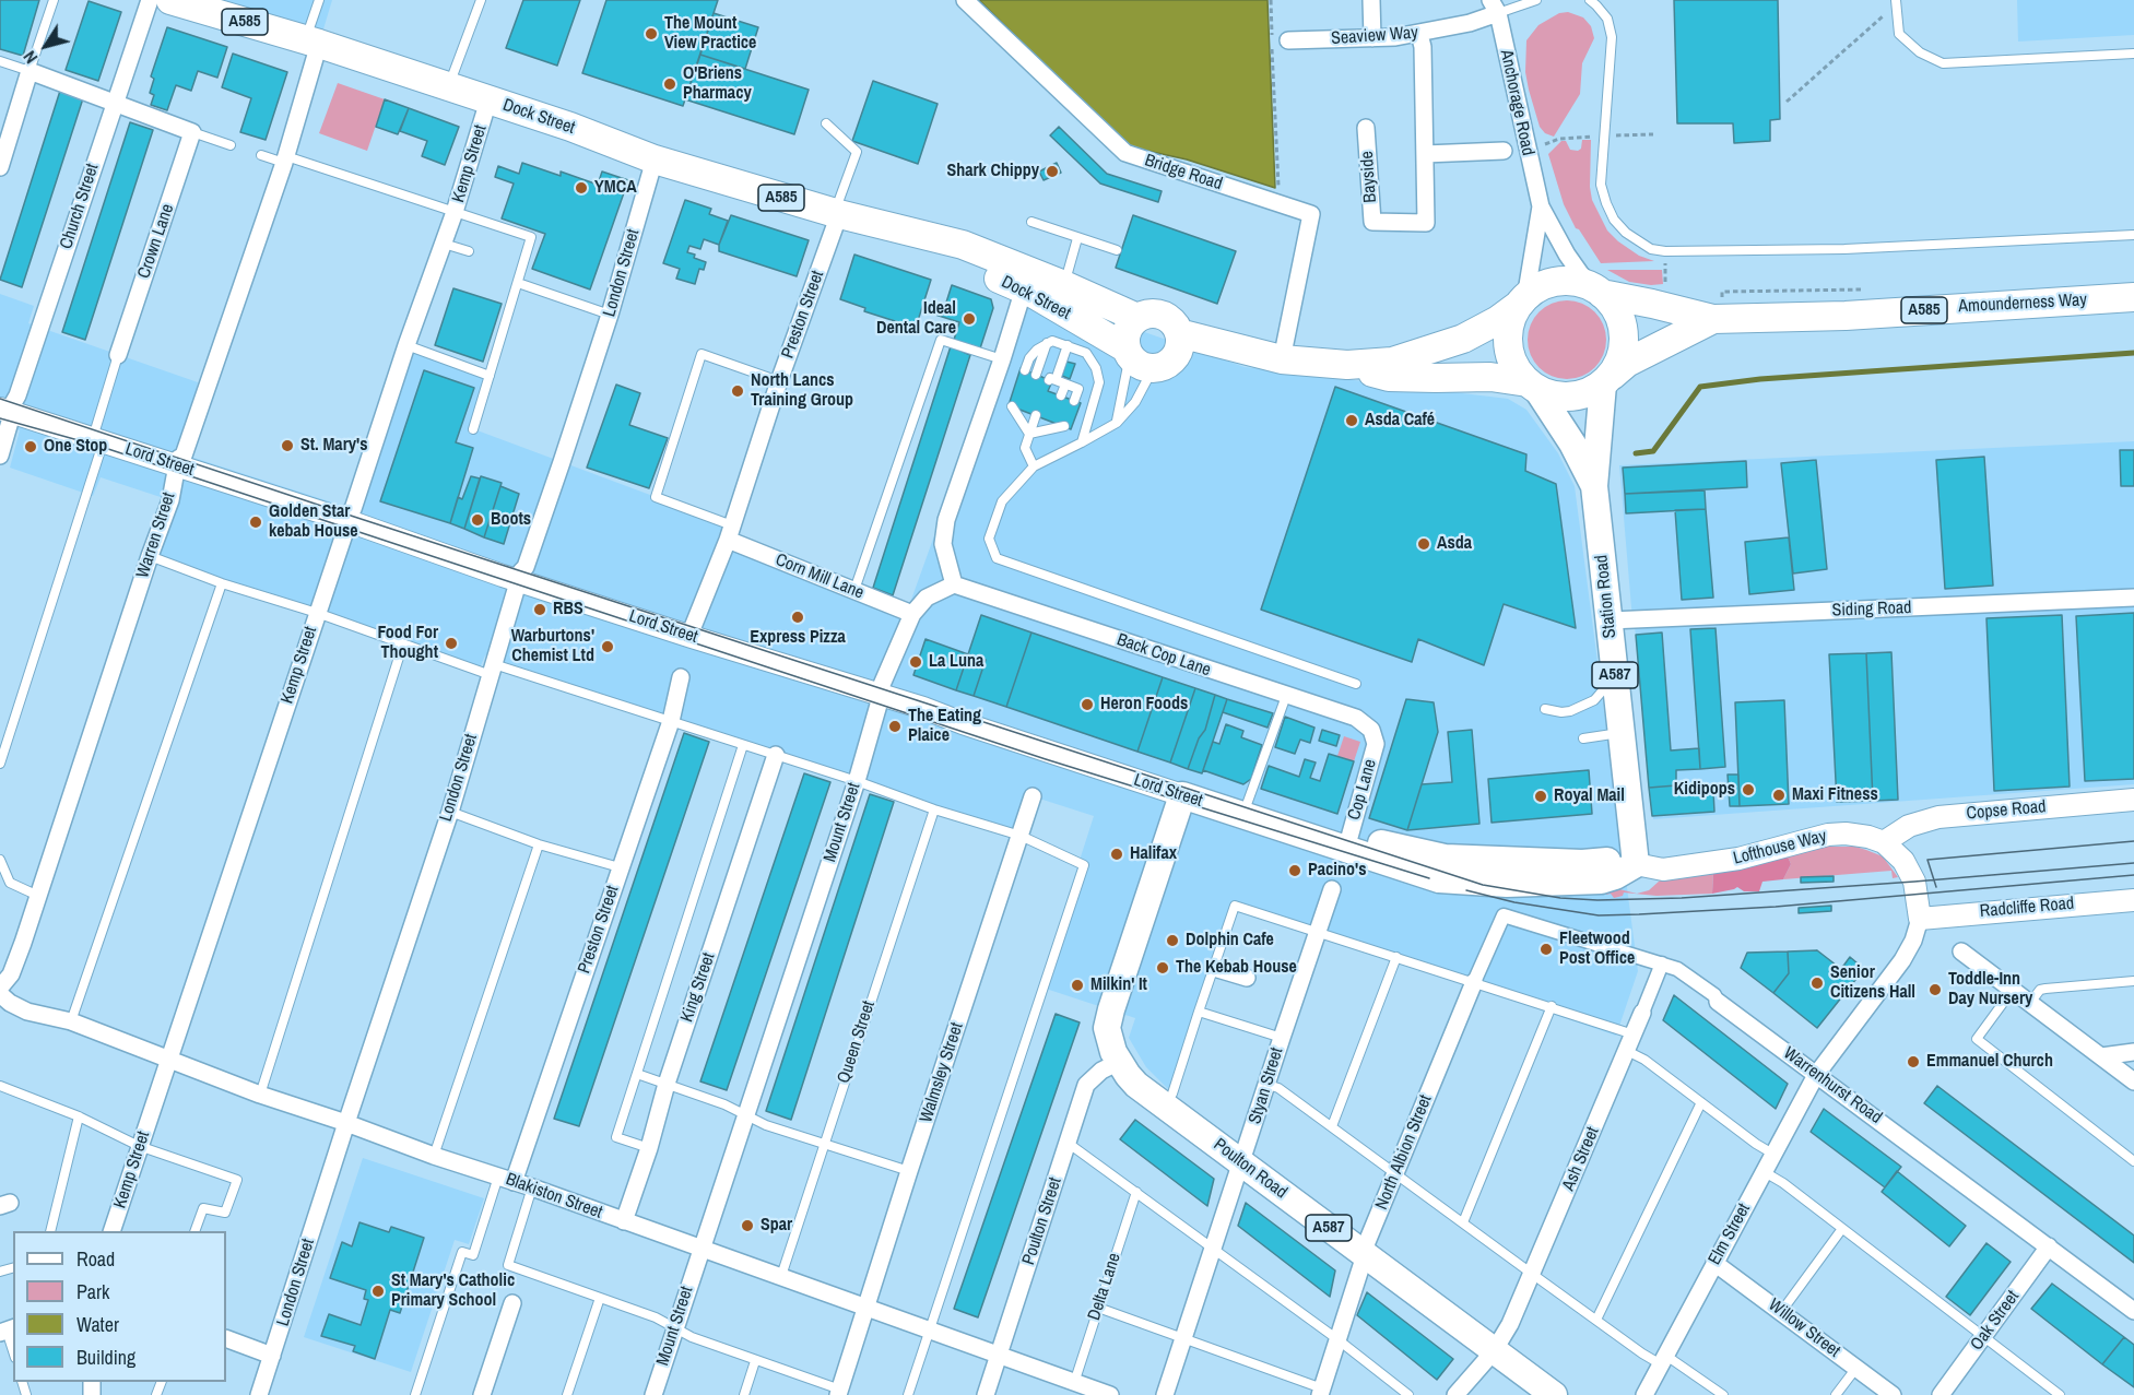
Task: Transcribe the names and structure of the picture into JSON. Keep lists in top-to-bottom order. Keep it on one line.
{"streets":{"highway":["A585","Dock Street","Amounderness Way"],"main road":["Lord Street","Station Road","A587","Poulton Road"],"street":["Seaview Way","Anchorage Road","Kemp Street","Bridge Road","Bayside","Church Street","Crown Lane","London Street","Preston Street","Warren Street","Corn Mill Lane","Siding Road","Back Cop Lane","Cop Lane","Copse Road","Mount Street","Lofthouse Way","Radcliffe Road","King Street","Walmsley Street","Styan Street","Warrenhurst Road","North Albion Street","Ash Street","Blakiston Street","Poulton Street","Elm Street","Oak Street","Willow Street"],"lane":["Queen Street","Delta Lane"]},"crossings":[["A585","Anchorage Road"],["A585","Dock Street"],["A585","Bridge Road"],["A585","Amounderness Way"],["A585","Station Road"],["Seaview Way","Anchorage Road"],["Seaview Way","Bayside"],["Anchorage Road","Amounderness Way"],["Anchorage Road","Station Road"],["Dock Street","Kemp Street"],["Dock Street","London Street"],["Dock Street","Preston Street"],["Dock Street","Warren Street"],["Kemp Street","Lord Street"],["Kemp Street","Blakiston Street"],["Church Street","Lord Street"],["Crown Lane","Lord Street"],["London Street","Lord Street"],["London Street","Blakiston Street"],["Amounderness Way","Station Road"],["Preston Street","Lord Street"],["Preston Street","Corn Mill Lane"],["Preston Street","Blakiston Street"],["Lord Street","Warren Street"],["Lord Street","Station Road"],["Lord Street","Cop Lane"],["Lord Street","Mount Street"],["Lord Street","Lofthouse Way"],["Corn Mill Lane","Mount Street"],["Station Road","Siding Road"],["Station Road","Lofthouse Way"],["Back Cop Lane","Cop Lane"],["Back Cop Lane","Mount Street"],["Copse Road","Lofthouse Way"],["Mount Street","Blakiston Street"],["King Street","Blakiston Street"],["Queen Street","Blakiston Street"],["Walmsley Street","Blakiston Street"],["Styan Street","Poulton Road"],["Warrenhurst Road","North Albion Street"],["Warrenhurst Road","Ash Street"],["Warrenhurst Road","Elm Street"],["Warrenhurst Road","Oak Street"],["North Albion Street","Poulton Road"],["Ash Street","Poulton Road"],["Poulton Road","Poulton Street"],["Blakiston Street","Poulton Street"],["Blakiston Street","Delta Lane"],["Elm Street","Willow Street"]],"places":["The Mount View Practice","O'Briens Pharmacy","Shark Chippy","YMCA","Ideal Dental Care","North Lancs Training Group","Asda Café","St. Mary's","One Stop","Boots","Golden Star kebab House","Asda","RBS","Express Pizza","Food For Thought","Warburtons' Chemist Ltd","La Luna","Heron Foods","The Eating Plaice","Kidipops","Maxi Fitness","Royal Mail","Halifax","Pacino's","Dolphin Cafe","Fleetwood Post Office","The Kebab House","Senior Citizens Hall","Milkin' It","Toddle-Inn Day Nursery","Emmanuel Church","Spar","St Mary's Catholic Primary School"],"legend":["Road","Park","Water","Building"],"north":"bottom left"}
